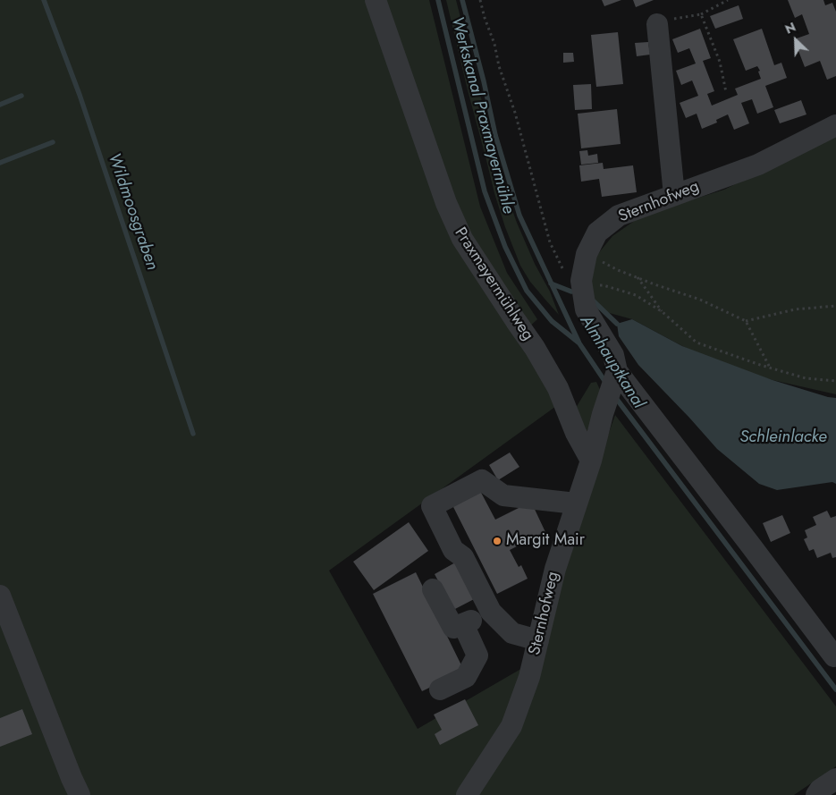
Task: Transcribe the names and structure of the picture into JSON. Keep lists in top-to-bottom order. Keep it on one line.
{"streets":{"street":["Sternhofweg","Praxmayermühlweg"]},"crossings":[["Sternhofweg","Praxmayermühlweg"]],"water":["Werkskanal Praxmayermühle","Wildmoosgraben","Almhauptkanal","Schleinlacke"],"places":["Margit Mair"],"north":"top left"}
